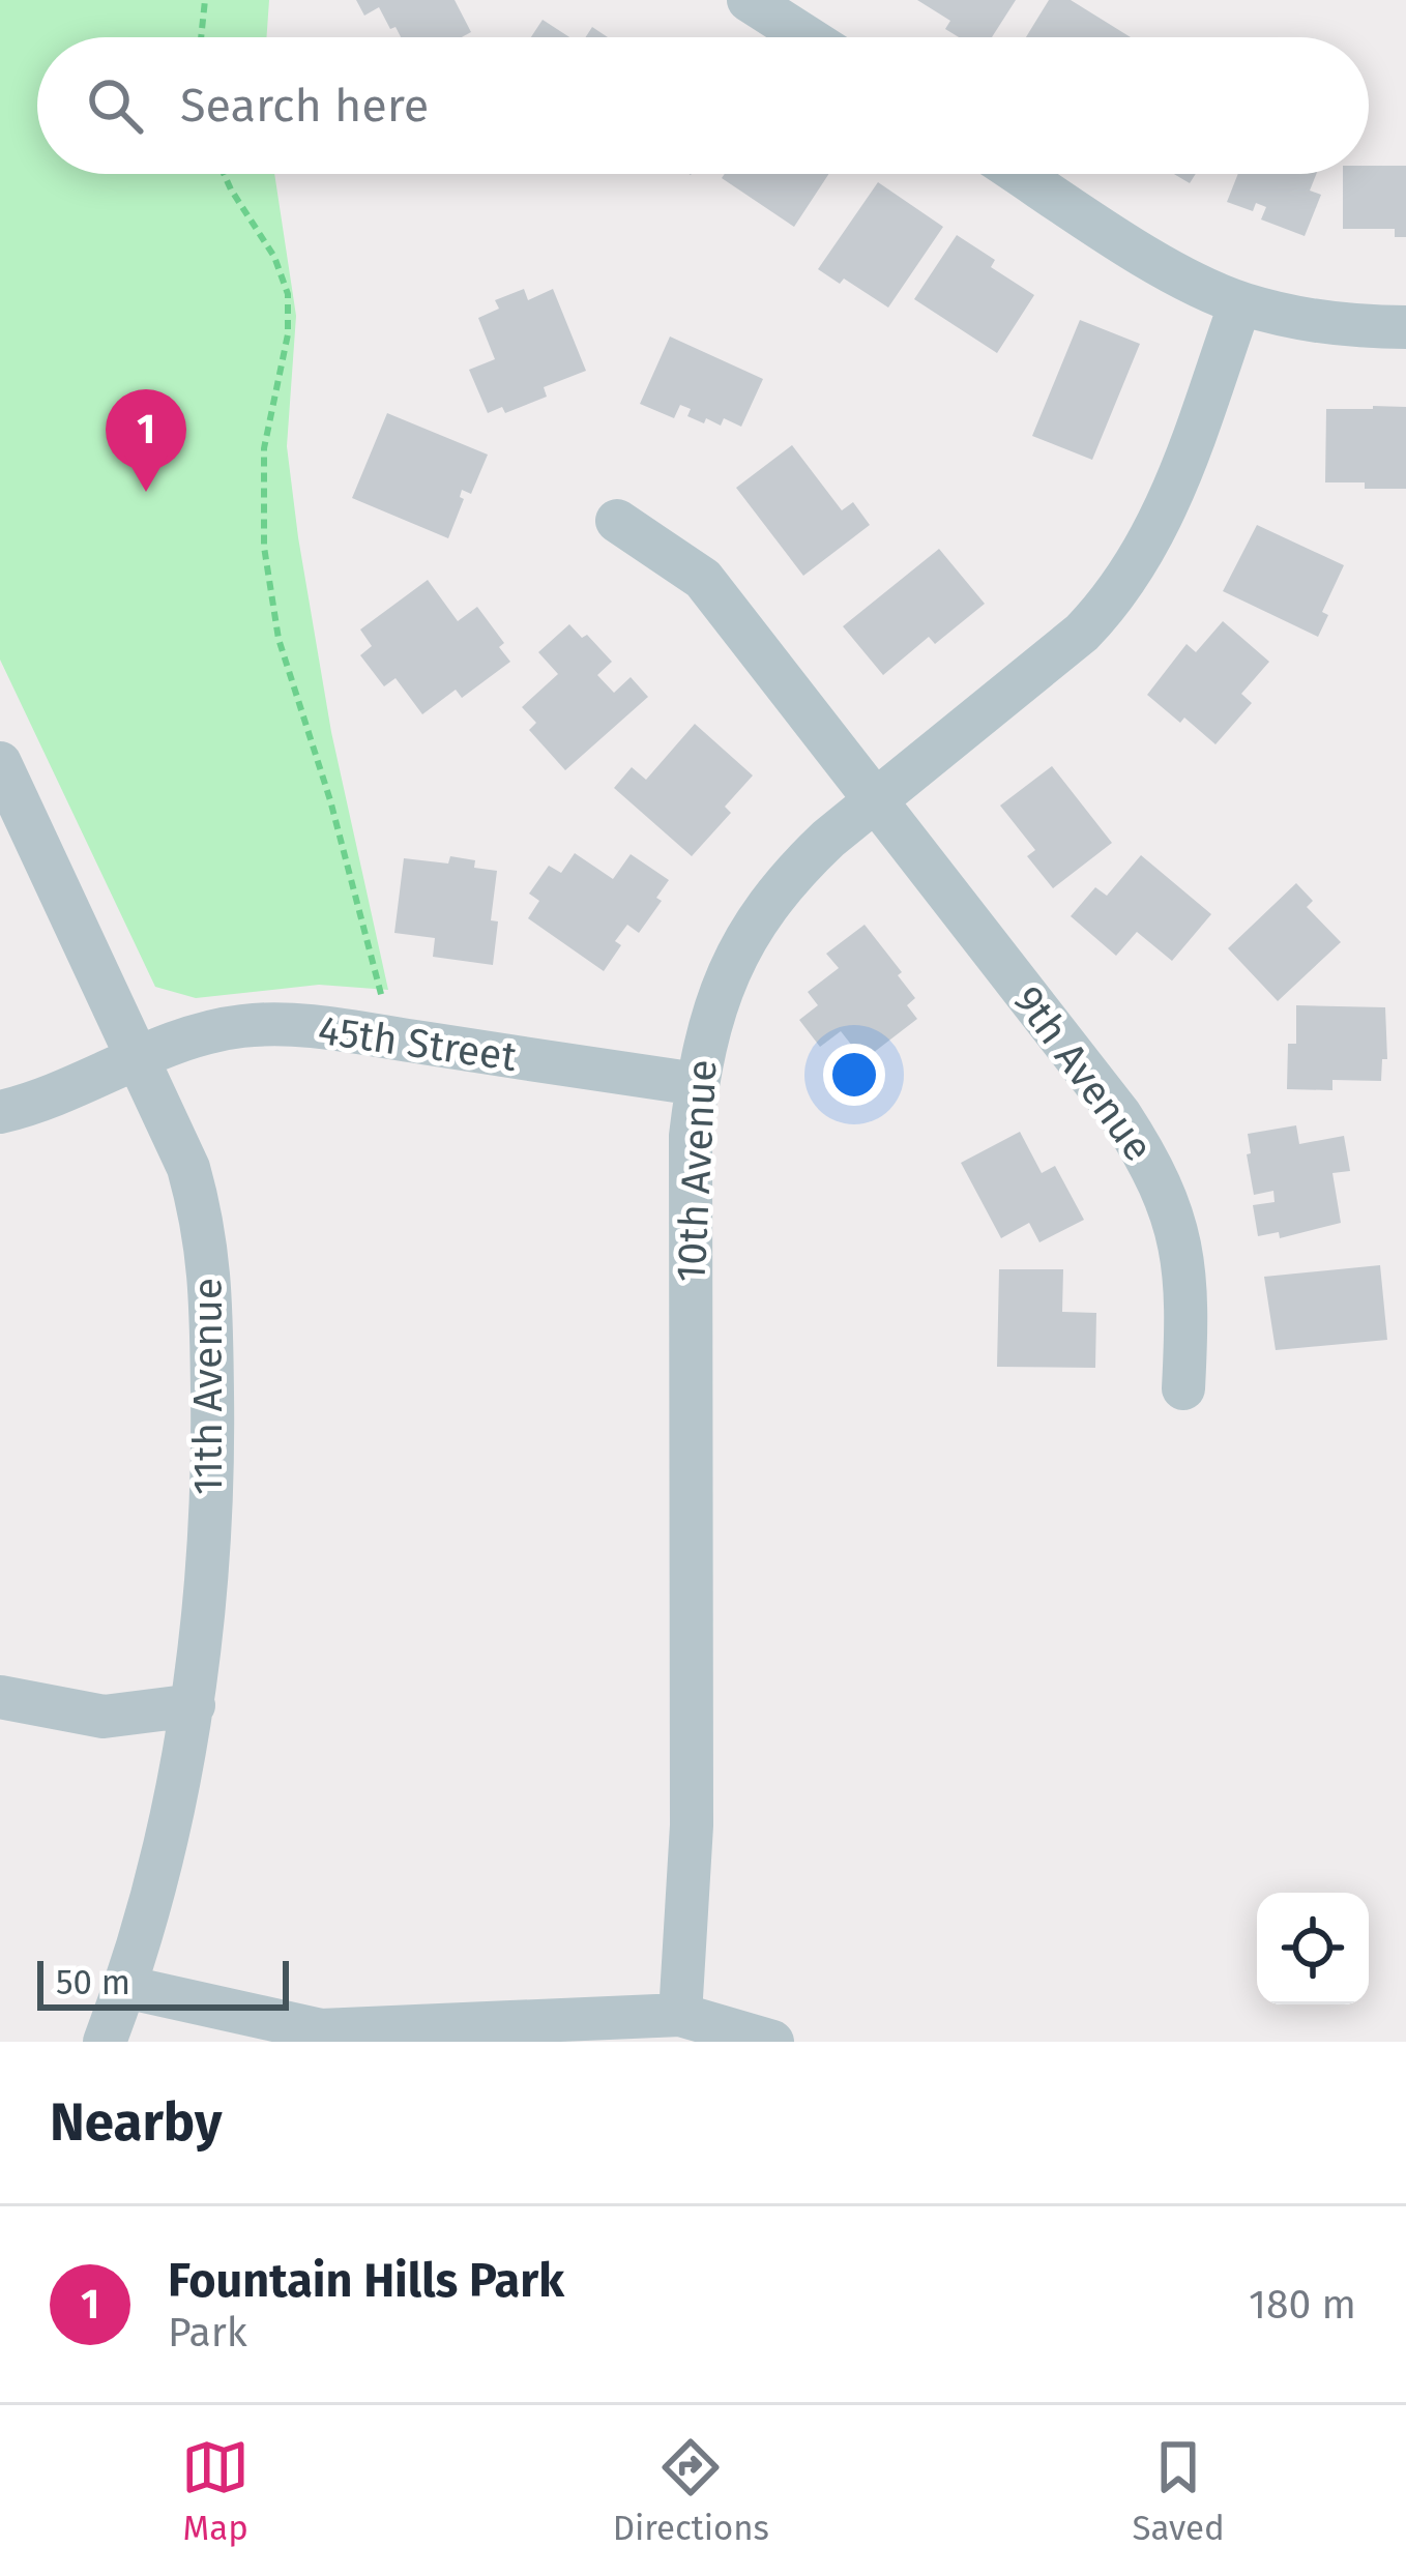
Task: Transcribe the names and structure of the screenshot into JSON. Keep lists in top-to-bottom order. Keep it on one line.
{"streets":{"street":["45th Street","9th Avenue","10th Avenue","11th Avenue"]},"crossings":[["45th Street","10th Avenue"],["45th Street","11th Avenue"],["9th Avenue","10th Avenue"]],"scale_bar":"50 m","page":{"search":"Search here","pins":"1","scale":"50 m","heading":"Nearby","list":[{"mark":"1","name":"Fountain Hills Park","note":"Park","value":"180 m"}],"nav":["Map","Directions","Saved"]}}
